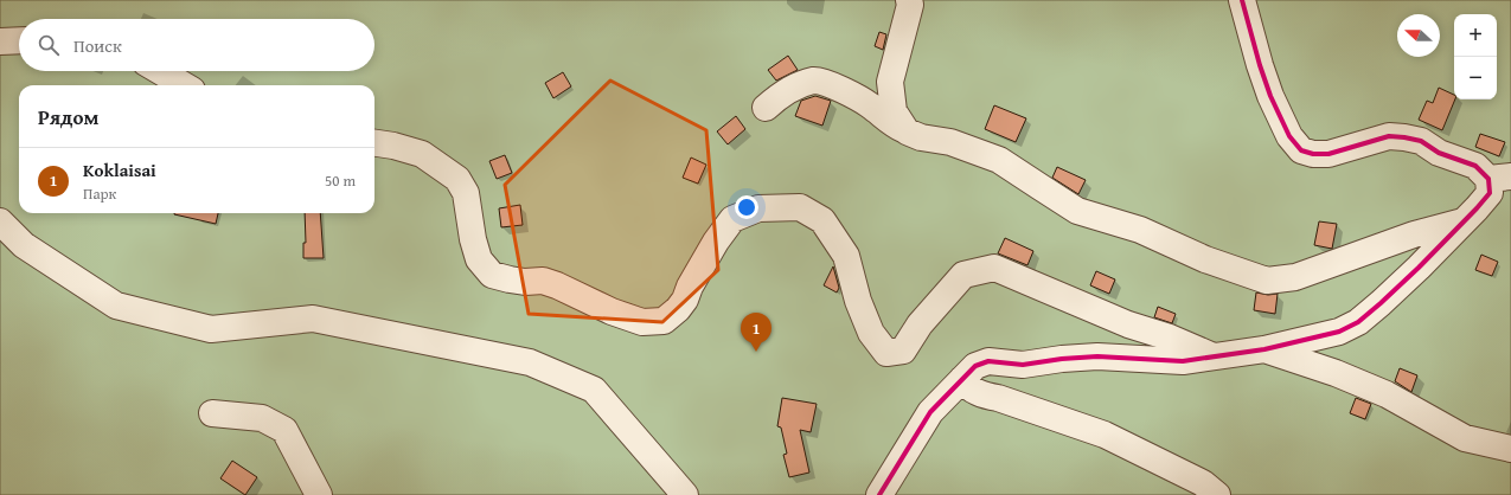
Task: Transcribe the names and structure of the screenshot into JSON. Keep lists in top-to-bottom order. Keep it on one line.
{"north":"left","page":{"map_buttons":["+","−"],"search":"Поиск","heading":"Рядом","list":[{"mark":"1","name":"Koklaisai","note":"Парк","value":"50 m"}],"pins":"1"}}
